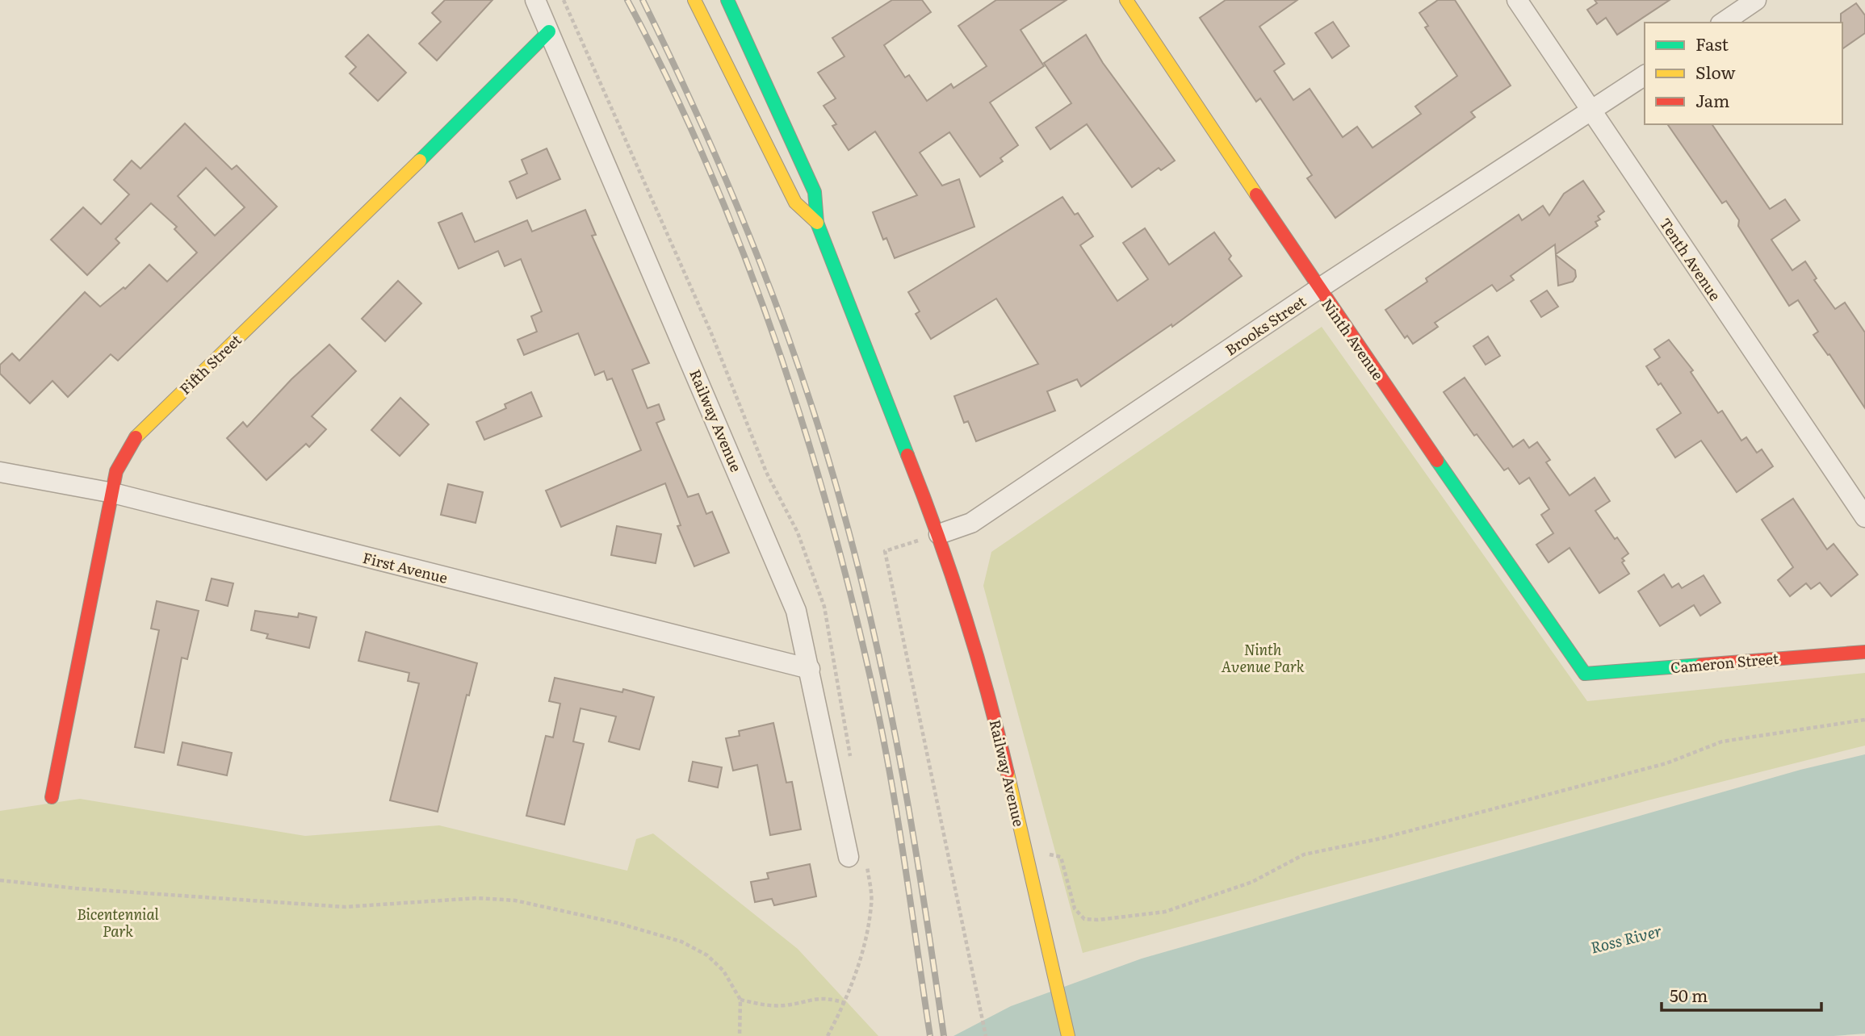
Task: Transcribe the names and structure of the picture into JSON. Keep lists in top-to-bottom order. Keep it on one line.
{"streets":{"street":["Tenth Avenue","Brooks Street","Ninth Avenue","Fifth Street","Railway Avenue","First Avenue","Cameron Street"]},"crossings":[["Tenth Avenue","Brooks Street"],["Brooks Street","Ninth Avenue"],["Brooks Street","Railway Avenue"],["Ninth Avenue","Cameron Street"],["Fifth Street","Railway Avenue"],["Fifth Street","First Avenue"],["Railway Avenue","First Avenue"]],"water":["Ross River"],"parks":["Ninth Avenue Park","Bicentennial Park"],"legend":["Fast","Slow","Jam"],"scale_bar":"50 m"}
